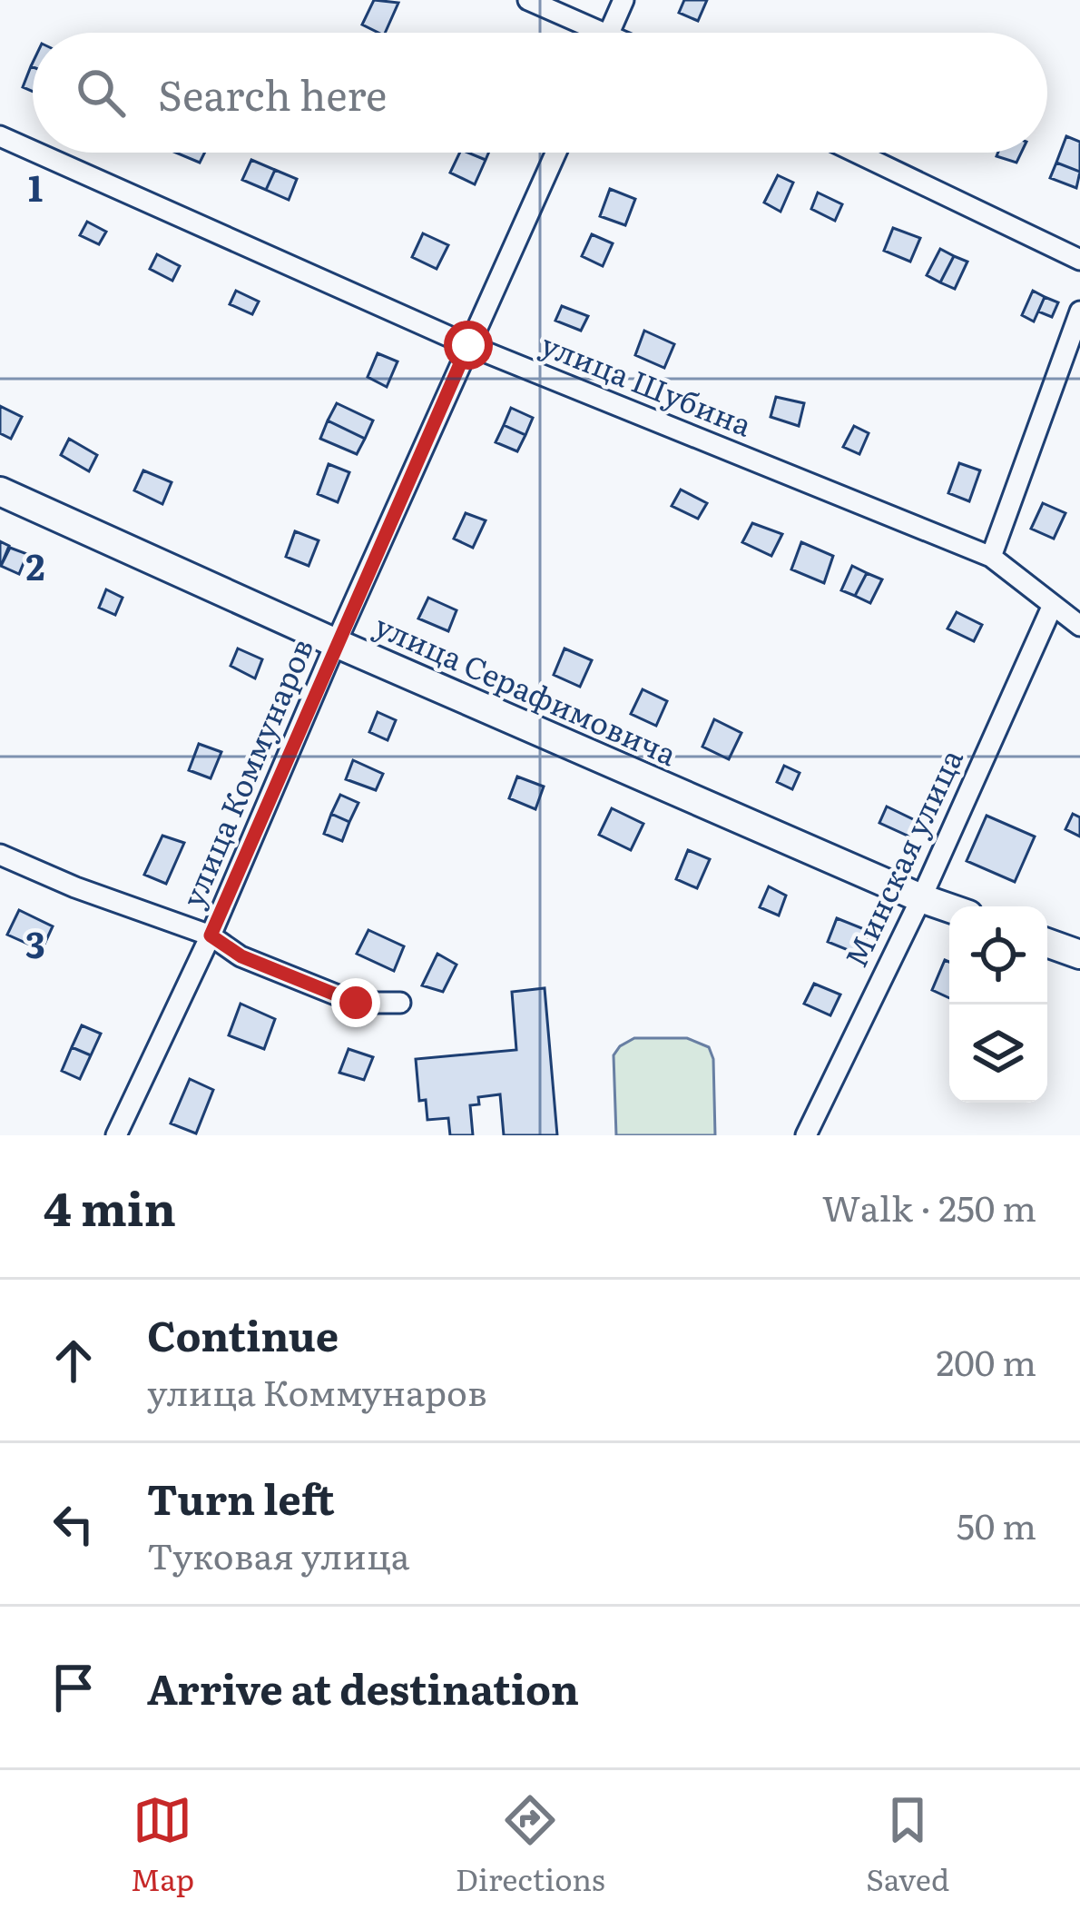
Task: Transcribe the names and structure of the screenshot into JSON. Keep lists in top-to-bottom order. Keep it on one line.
{"streets":{"street":["улица Шубина","улица Серафимовича","улица Коммунаров","Минская улица"]},"crossings":[["улица Шубина","улица Коммунаров"],["улица Шубина","Минская улица"],["улица Серафимовича","улица Коммунаров"],["улица Серафимовича","Минская улица"]],"page":{"search":"Search here","heading":["4 min","Walk · 250 m"],"list":[["Continue","улица Коммунаров","200 m"],["Turn left","Туковая улица","50 m"],"Arrive at destination"],"nav":["Map","Directions","Saved"]},"grid":{"rows":["1","2","3"]}}
